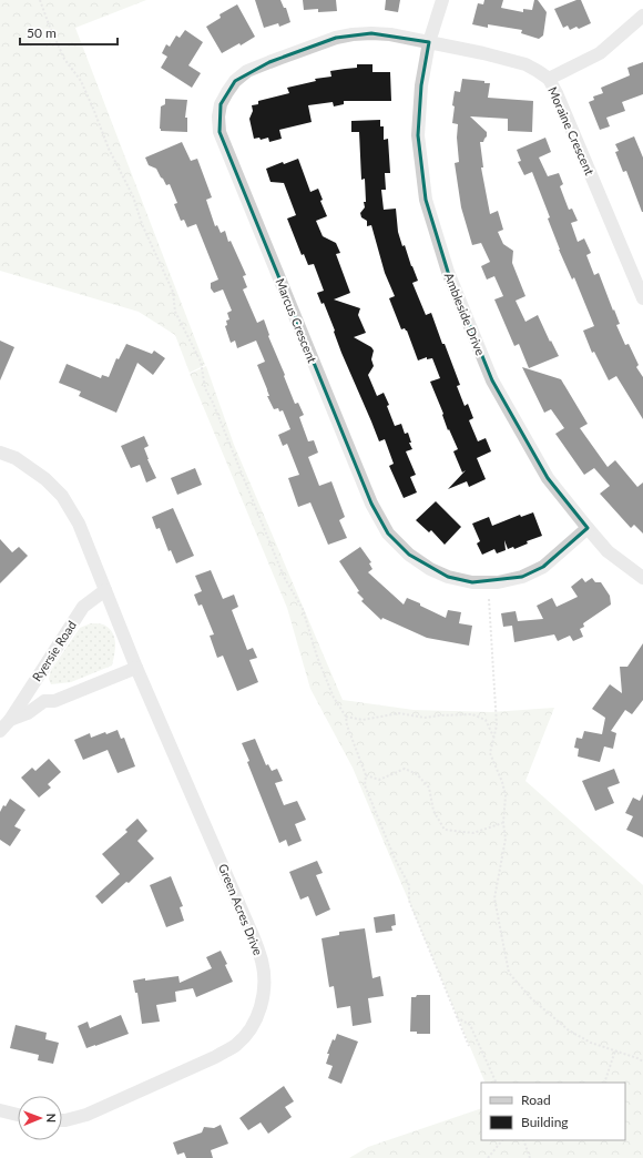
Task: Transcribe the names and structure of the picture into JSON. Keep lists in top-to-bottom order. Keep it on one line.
{"streets":{"street":["Moraine Crescent","Ambleside Drive","Marcus Crescent","Ryersie Road","Green Acres Drive"]},"crossings":[["Moraine Crescent","Ambleside Drive"],["Moraine Crescent","Marcus Crescent"],["Ambleside Drive","Marcus Crescent"],["Ryersie Road","Green Acres Drive"]],"legend":["Road","Building"],"scale_bar":"50 m","north":"right"}
